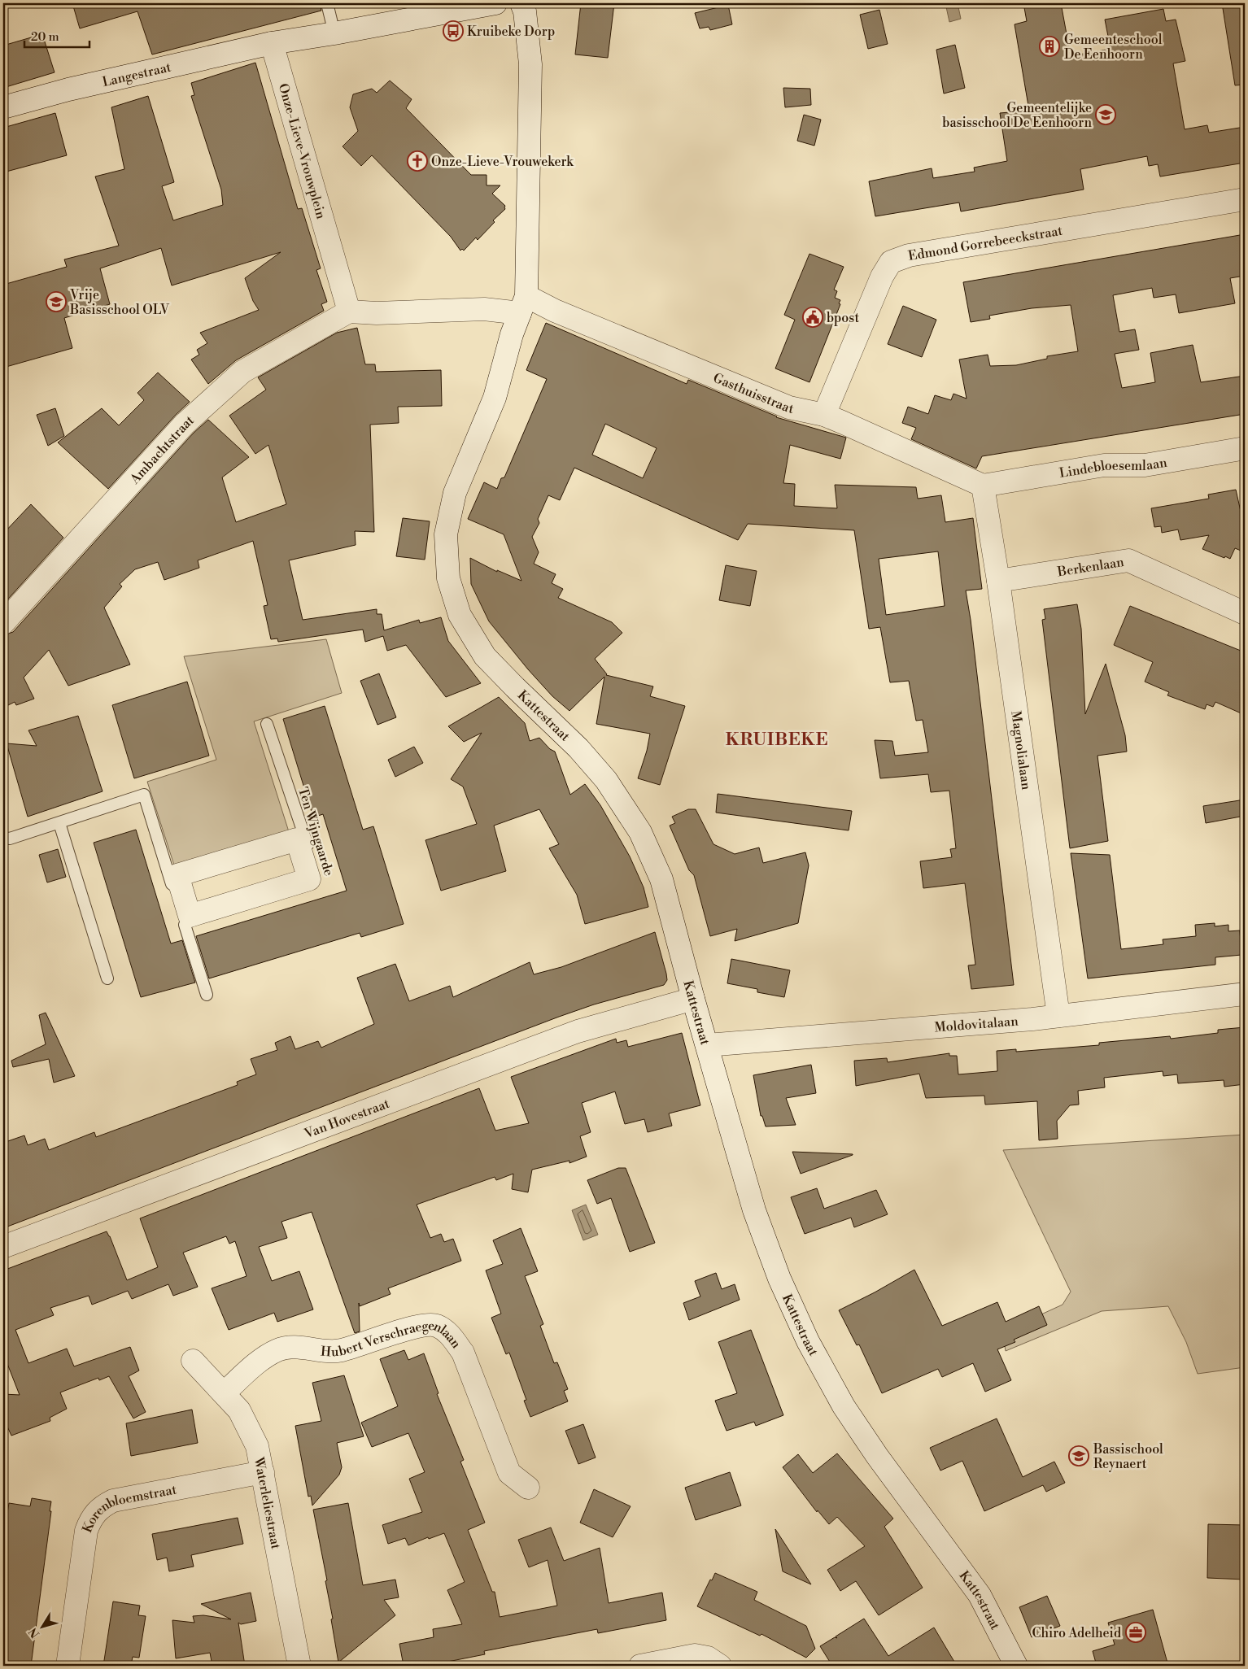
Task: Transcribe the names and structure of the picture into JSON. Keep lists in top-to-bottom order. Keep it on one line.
{"streets":{"street":["Langestraat","Onze-Lieve-Vrouwplein","Edmond Gorrebeeckstraat","Gasthuisstraat","Ambachtstraat","Lindebloesemlaan","Berkenlaan","Kattestraat","Magnolialaan","Moldovitalaan","Van Hovestraat","Hubert Verschraegenlaan","Waterleliestraat","Korenbloemstraat"],"lane":["Ten Wijngaarde"]},"crossings":[["Langestraat","Onze-Lieve-Vrouwplein"],["Onze-Lieve-Vrouwplein","Ambachtstraat"],["Edmond Gorrebeeckstraat","Gasthuisstraat"],["Gasthuisstraat","Lindebloesemlaan"],["Gasthuisstraat","Kattestraat"],["Gasthuisstraat","Magnolialaan"],["Lindebloesemlaan","Magnolialaan"],["Berkenlaan","Magnolialaan"],["Kattestraat","Moldovitalaan"],["Kattestraat","Van Hovestraat"],["Magnolialaan","Moldovitalaan"],["Hubert Verschraegenlaan","Waterleliestraat"],["Waterleliestraat","Korenbloemstraat"]],"districts":["KRUIBEKE"],"places":{"bus stop":["Kruibeke Dorp"],"building":["Gemeenteschool De Eenhoorn"],"school or university":["Gemeentelijke basisschool De Eenhoorn","Vrije Basisschool OLV","Bassischool Reynaert"],"church":["Onze-Lieve-Vrouwekerk"],"public building":["bpost"],"office":["Chiro Adelheid"]},"scale_bar":"20 m","north":"bottom left"}
